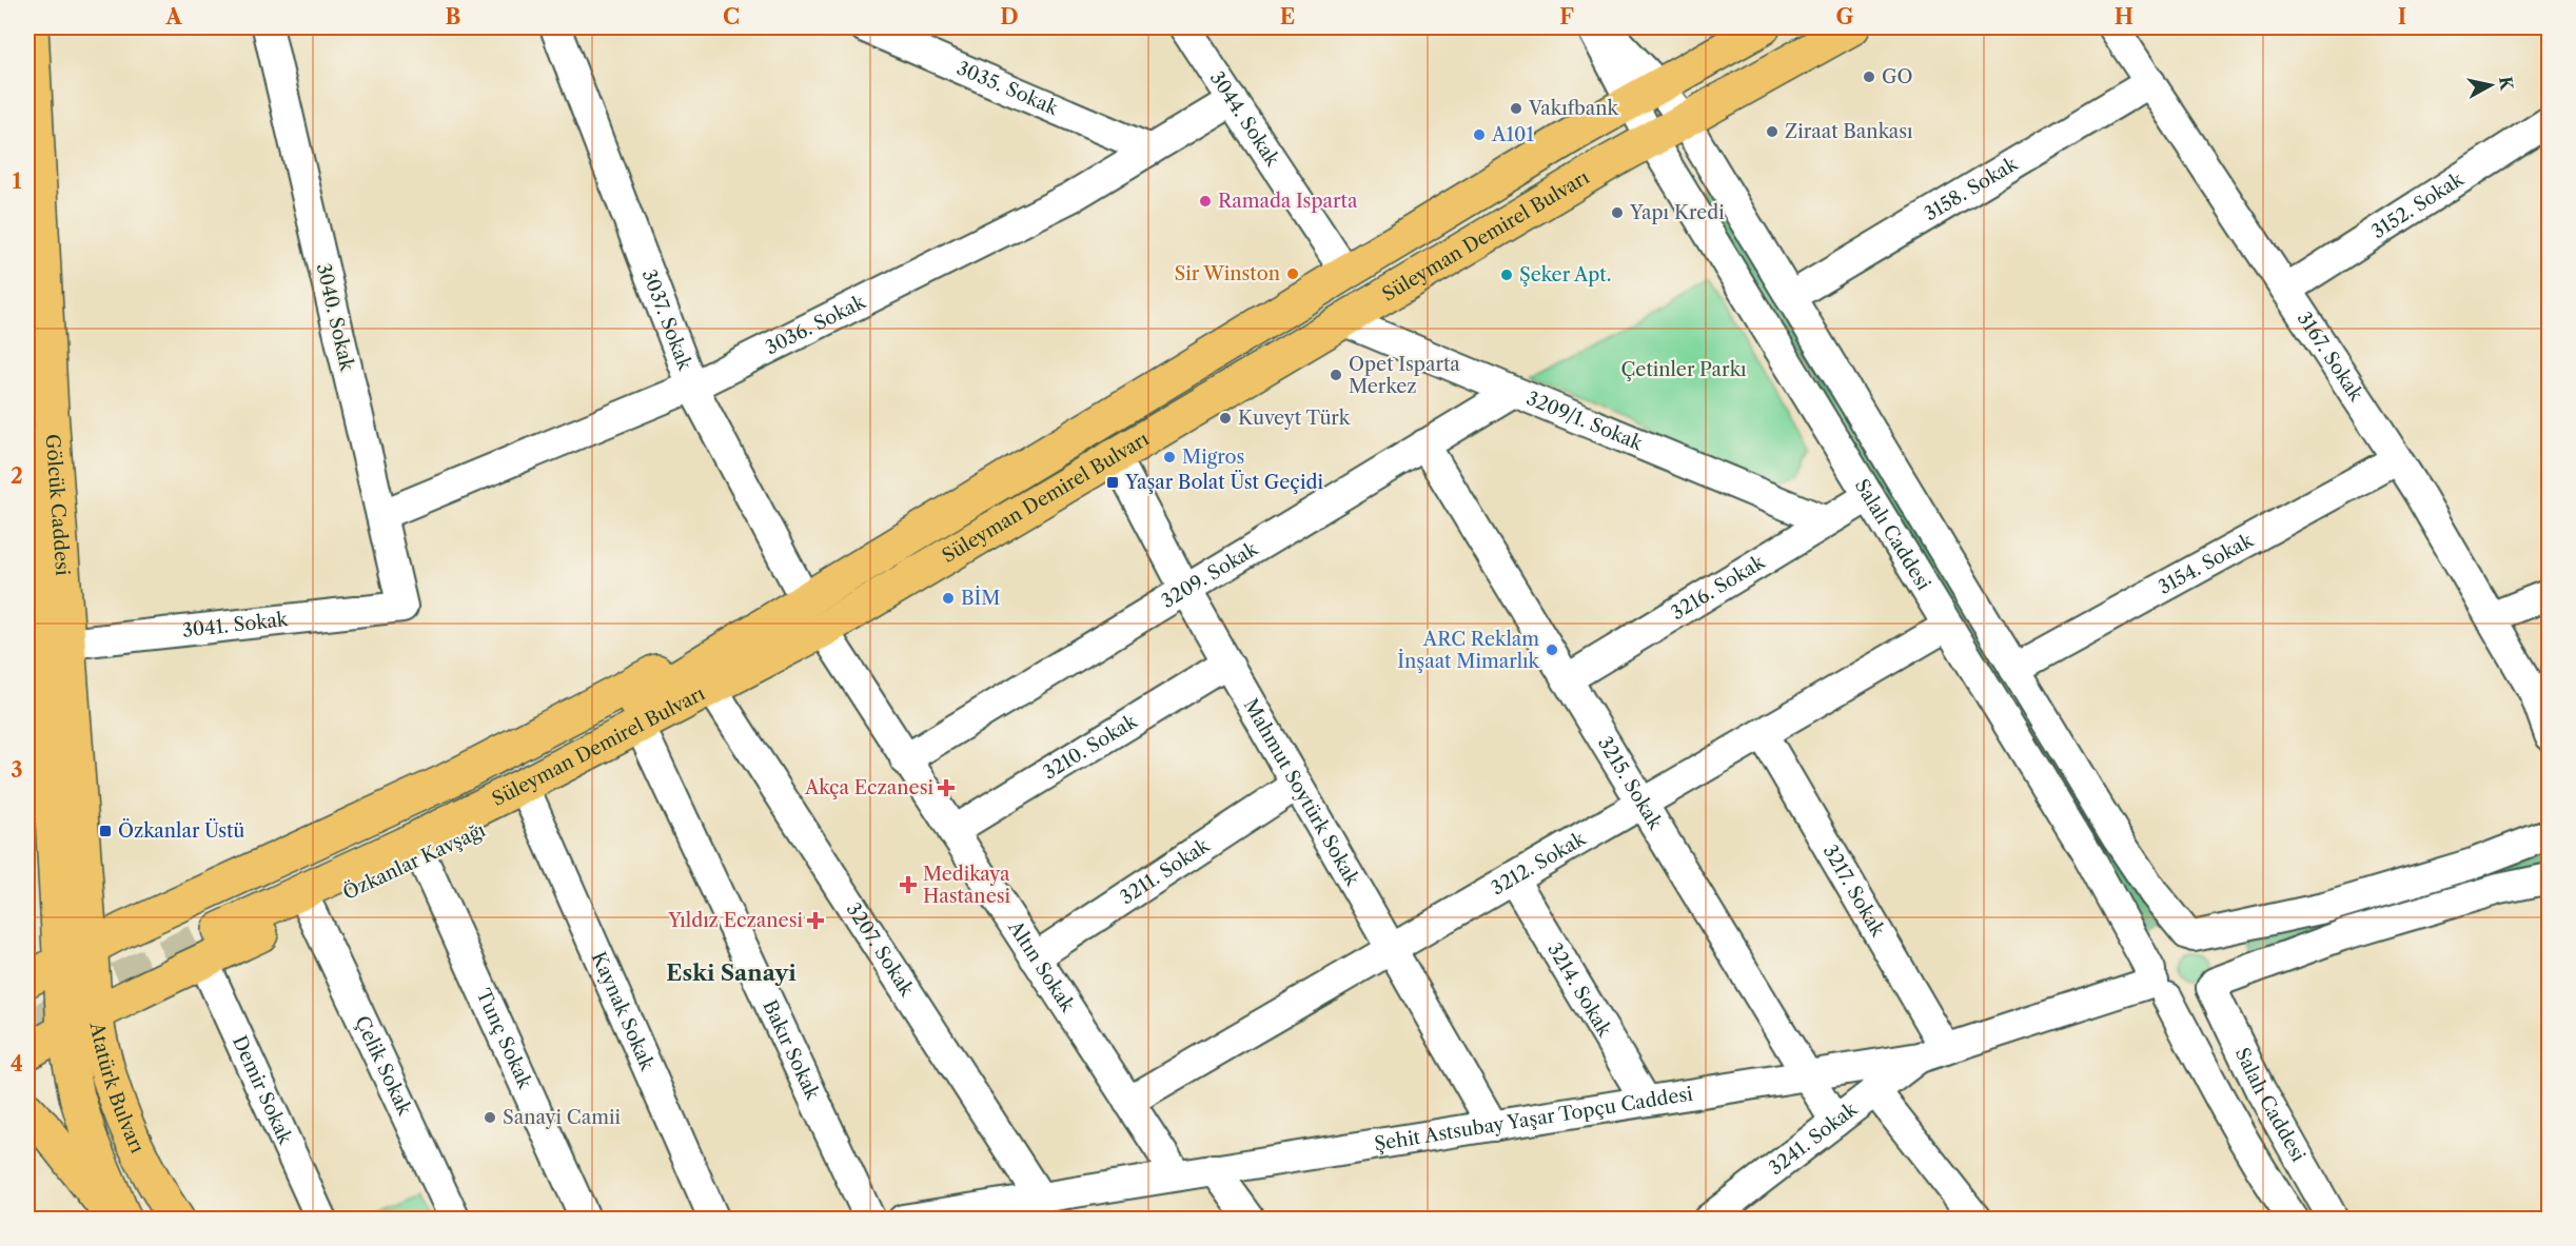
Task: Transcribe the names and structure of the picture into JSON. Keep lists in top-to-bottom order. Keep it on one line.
{"streets":{"main road":["Süleyman Demirel Bulvarı","Gölcük Caddesi","Özkanlar Kavşağı","Atatürk Bulvarı"],"street":["3035. Sokak","3044. Sokak","3158. Sokak","3152. Sokak","3040. Sokak","3037. Sokak","3036. Sokak","3167. Sokak","3209/1. Sokak","Salalı Caddesi","3154. Sokak","3209. Sokak","3216. Sokak","3041. Sokak","3210. Sokak","3215. Sokak","Mahmut Soytürk Sokak","3212. Sokak","3211. Sokak","3217. Sokak","3207. Sokak","Altın Sokak","3214. Sokak","Kaynak Sokak","Tunç Sokak","Bakır Sokak","Çelik Sokak","Demir Sokak","Şehit Astsubay Yaşar Topçu Caddesi","3241. Sokak"]},"crossings":[["3035. Sokak","3036. Sokak"],["3044. Sokak","3036. Sokak"],["3158. Sokak","3167. Sokak"],["3158. Sokak","Salalı Caddesi"],["3152. Sokak","3167. Sokak"],["Süleyman Demirel Bulvarı","3037. Sokak"],["Süleyman Demirel Bulvarı","3209/1. Sokak"],["Süleyman Demirel Bulvarı","Salalı Caddesi"],["Süleyman Demirel Bulvarı","Mahmut Soytürk Sokak"],["Süleyman Demirel Bulvarı","Özkanlar Kavşağı"],["Süleyman Demirel Bulvarı","Altın Sokak"],["3040. Sokak","3036. Sokak"],["3040. Sokak","3041. Sokak"],["3037. Sokak","3036. Sokak"],["3167. Sokak","3154. Sokak"],["3209/1. Sokak","3209. Sokak"],["3209/1. Sokak","3216. Sokak"],["Gölcük Caddesi","3041. Sokak"],["Gölcük Caddesi","Atatürk Bulvarı"],["Salalı Caddesi","3154. Sokak"],["Salalı Caddesi","3216. Sokak"],["Salalı Caddesi","3212. Sokak"],["Salalı Caddesi","Şehit Astsubay Yaşar Topçu Caddesi"],["3209. Sokak","3215. Sokak"],["3209. Sokak","Mahmut Soytürk Sokak"],["3209. Sokak","Altın Sokak"],["3216. Sokak","3215. Sokak"],["3210. Sokak","Mahmut Soytürk Sokak"],["3210. Sokak","Altın Sokak"],["3215. Sokak","3212. Sokak"],["3215. Sokak","Şehit Astsubay Yaşar Topçu Caddesi"],["3215. Sokak","3241. Sokak"],["Mahmut Soytürk Sokak","3212. Sokak"],["Mahmut Soytürk Sokak","3211. Sokak"],["Mahmut Soytürk Sokak","Şehit Astsubay Yaşar Topçu Caddesi"],["Özkanlar Kavşağı","3207. Sokak"],["Özkanlar Kavşağı","Altın Sokak"],["Özkanlar Kavşağı","Kaynak Sokak"],["Özkanlar Kavşağı","Tunç Sokak"],["Özkanlar Kavşağı","Bakır Sokak"],["Özkanlar Kavşağı","Çelik Sokak"],["Özkanlar Kavşağı","Atatürk Bulvarı"],["Özkanlar Kavşağı","Demir Sokak"],["3212. Sokak","3217. Sokak"],["3212. Sokak","Altın Sokak"],["3212. Sokak","3214. Sokak"],["3211. Sokak","Altın Sokak"],["3217. Sokak","Şehit Astsubay Yaşar Topçu Caddesi"],["3217. Sokak","3241. Sokak"],["3207. Sokak","Şehit Astsubay Yaşar Topçu Caddesi"],["Altın Sokak","Şehit Astsubay Yaşar Topçu Caddesi"],["3214. Sokak","Şehit Astsubay Yaşar Topçu Caddesi"],["Şehit Astsubay Yaşar Topçu Caddesi","3241. Sokak"]],"districts":["Eski Sanayi"],"parks":["Çetinler Parkı"],"places":{"other":["GO","Vakıfbank","Ziraat Bankası","A101","Ramada Isparta","Yapı Kredi","Sir Winston","Şeker Apt.","Opet Isparta Merkez","Kuveyt Türk","Migros","BİM","ARC Reklam İnşaat Mimarlık","Sanayi Camii"],"transit":["Yaşar Bolat Üst Geçidi","Özkanlar Üstü"],"health":["Akça Eczanesi","Medikaya Hastanesi","Yıldız Eczanesi"]},"north":"right","grid":{"columns":["A","B","C","D","E","F","G","H","I"],"rows":["1","2","3","4"]}}
